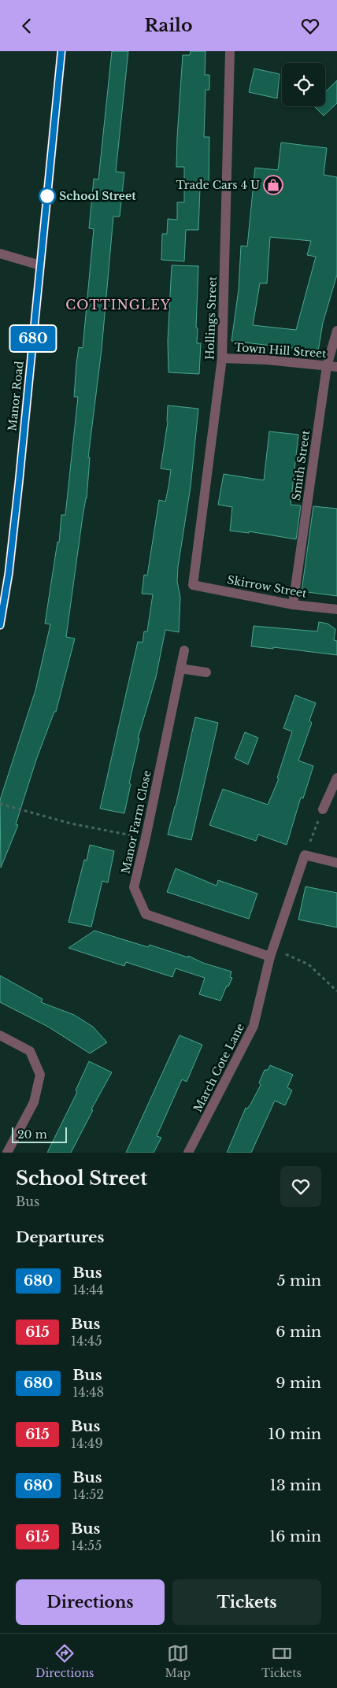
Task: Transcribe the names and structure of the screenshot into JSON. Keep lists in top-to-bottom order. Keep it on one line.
{"streets":{"street":["Hollings Street","Town Hill Street","Manor Road","Smith Street","Skirrow Street","Manor Farm Close","March Cote Lane"]},"crossings":[["Hollings Street","Town Hill Street"],["Hollings Street","Skirrow Street"],["Town Hill Street","Smith Street"],["Smith Street","Skirrow Street"],["Manor Farm Close","March Cote Lane"]],"districts":["COTTINGLEY"],"places":{"shop":["Trade Cars 4 U"],"other":["School Street"]},"lines":["bus line 680"],"scale_bar":"20 m","page":{"header":"Railo","on_map":"680","scale":"20 m","heading":[["School Street","Bus"],"Departures"],"list":[{"mark":"680","name":"Bus","note":"14:44","value":"5 min"},{"mark":"615","name":"Bus","note":"14:45","value":"6 min"},{"mark":"680","name":"Bus","note":"14:48","value":"9 min"},{"mark":"615","name":"Bus","note":"14:49","value":"10 min"},{"mark":"680","name":"Bus","note":"14:52","value":"13 min"},{"mark":"615","name":"Bus","note":"14:55","value":"16 min"}],"buttons":["Directions","Tickets"],"tabs":["Directions","Map","Tickets"]}}
